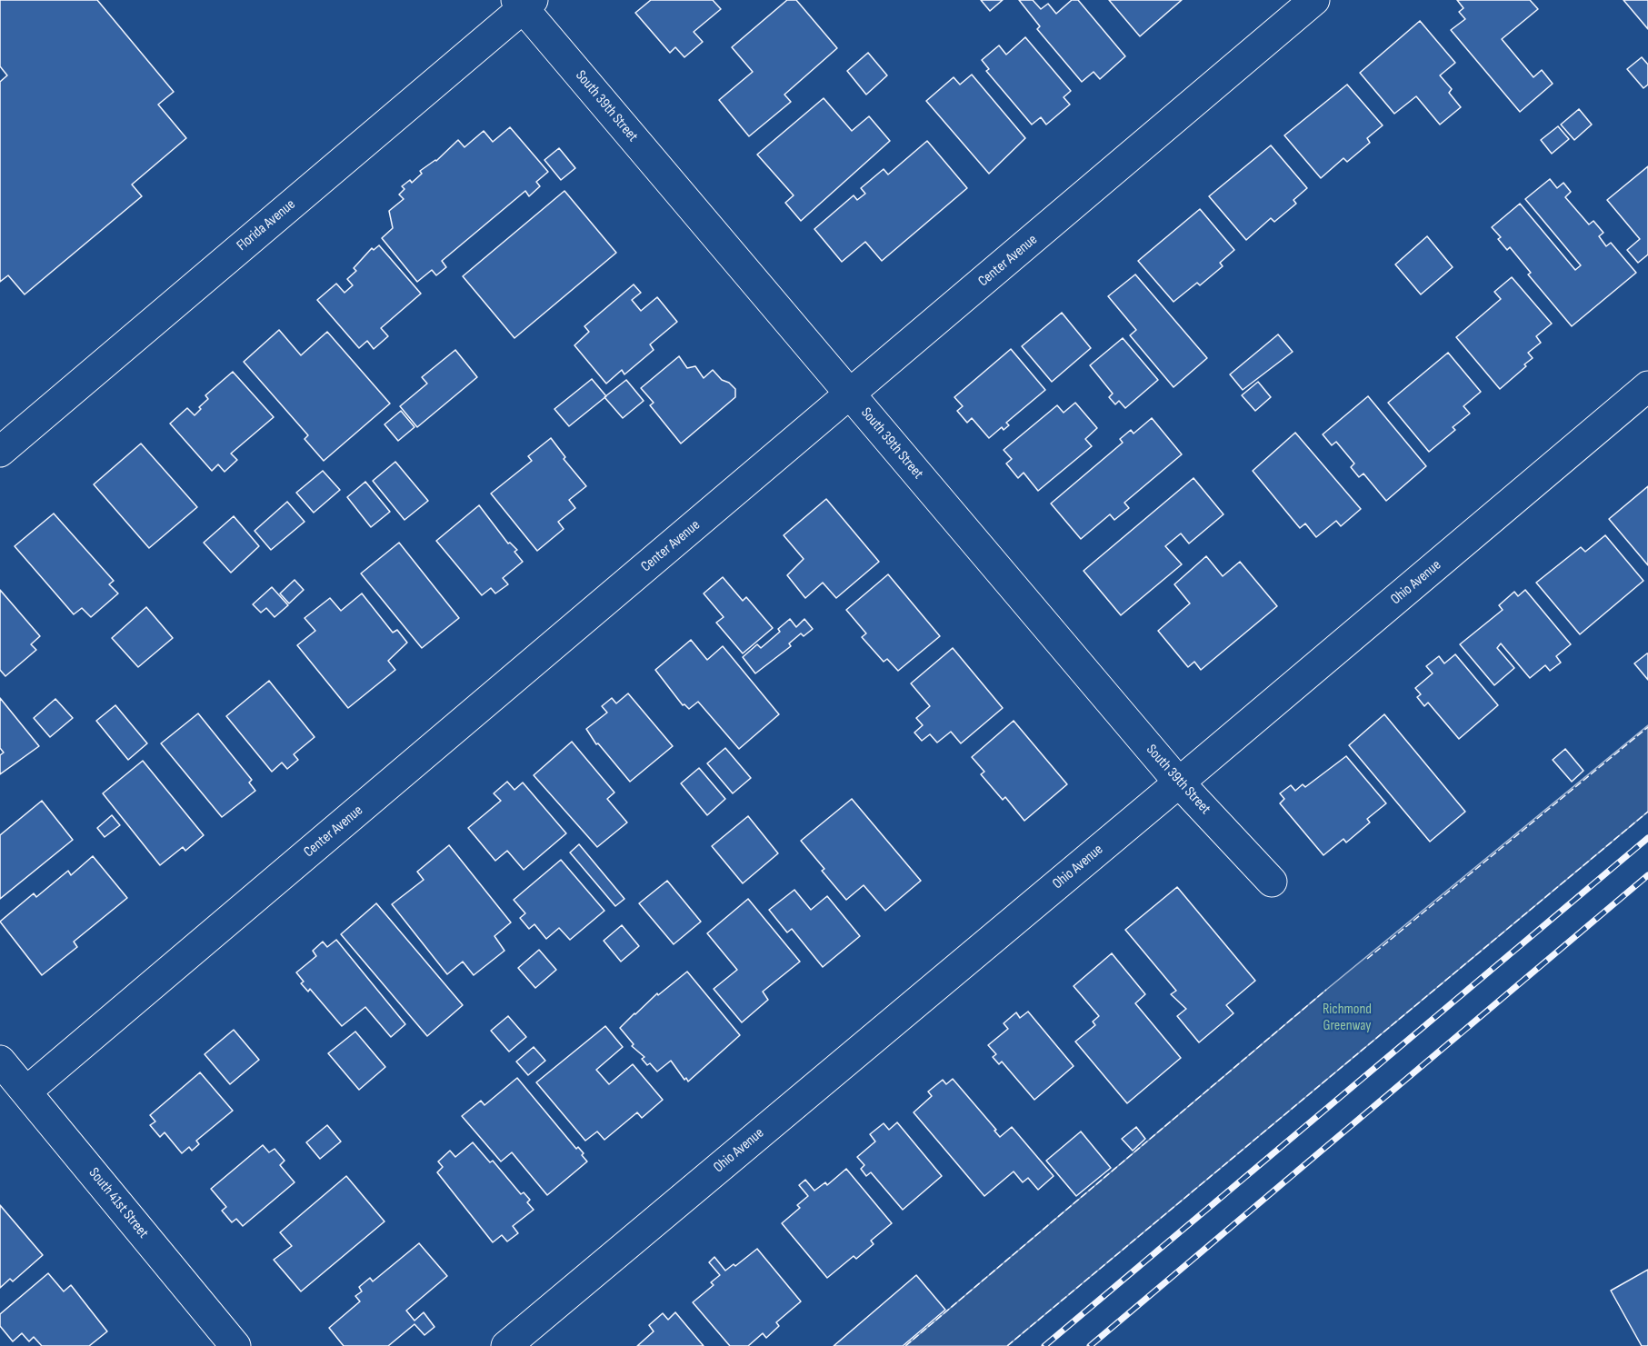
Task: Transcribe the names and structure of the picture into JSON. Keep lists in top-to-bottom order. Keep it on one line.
{"streets":{"street":["South 39th Street","Florida Avenue","Center Avenue","Ohio Avenue","South 41st Street"]},"crossings":[["South 39th Street","Florida Avenue"],["South 39th Street","Center Avenue"],["South 39th Street","Ohio Avenue"],["Center Avenue","South 41st Street"]],"parks":["Richmond Greenway"]}
